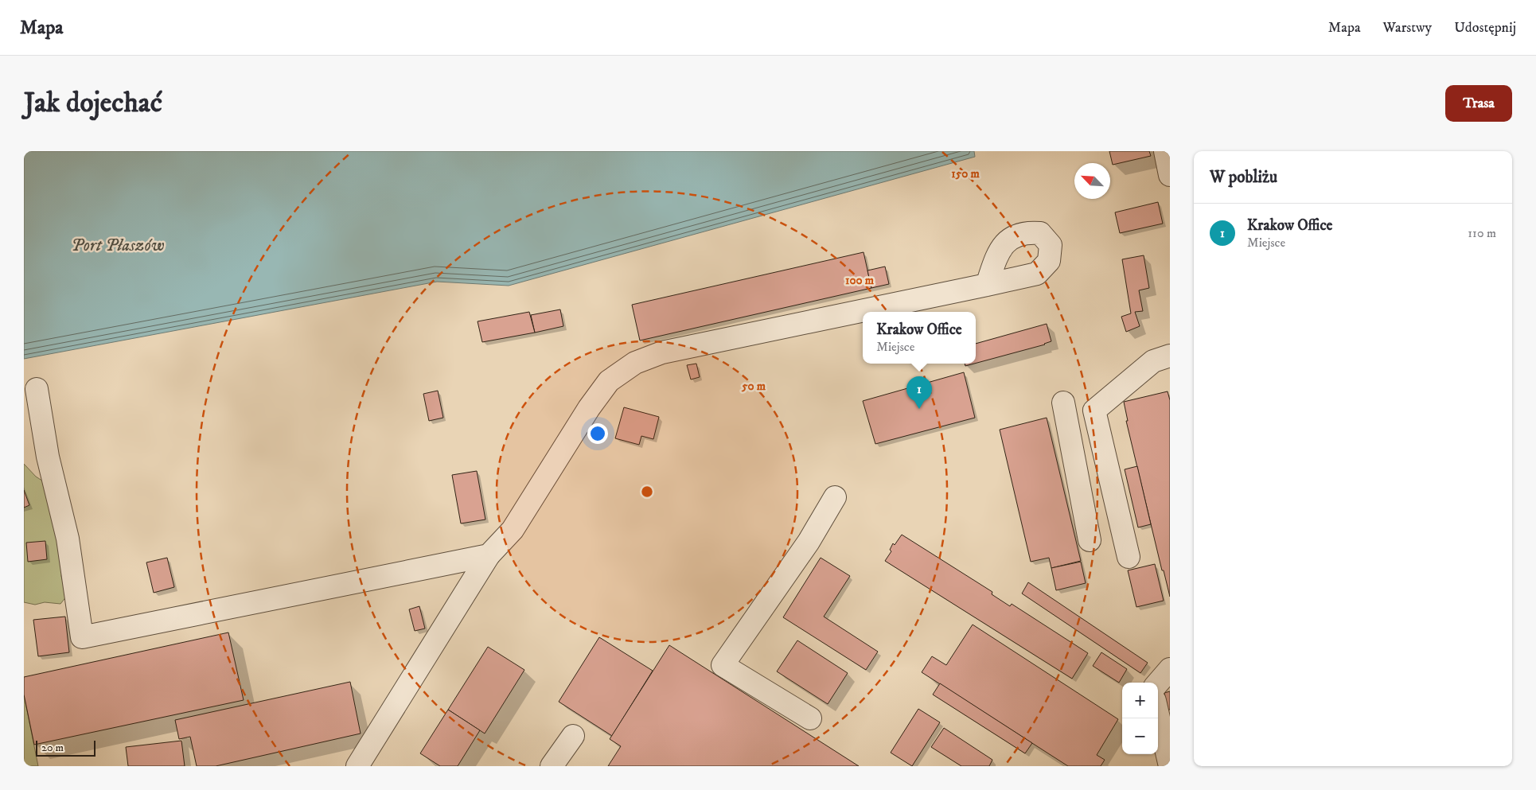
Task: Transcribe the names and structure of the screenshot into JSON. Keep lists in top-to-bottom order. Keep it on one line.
{"water":["Port Płaszów"],"scale_bar":"20 m","north":"top left","page":{"header":"Mapa","nav":["Mapa","Warstwy","Udostępnij"],"buttons":"Trasa","title":"Jak dojechać","heading":"W pobliżu","list":[{"mark":"1","name":"Krakow Office","note":"Miejsce","value":"110 m"}],"popup":["Krakow Office","Miejsce"],"pins":"1","map_buttons":["+","−"],"scale":"20 m"},"rings":["150 m","100 m","50 m"]}
